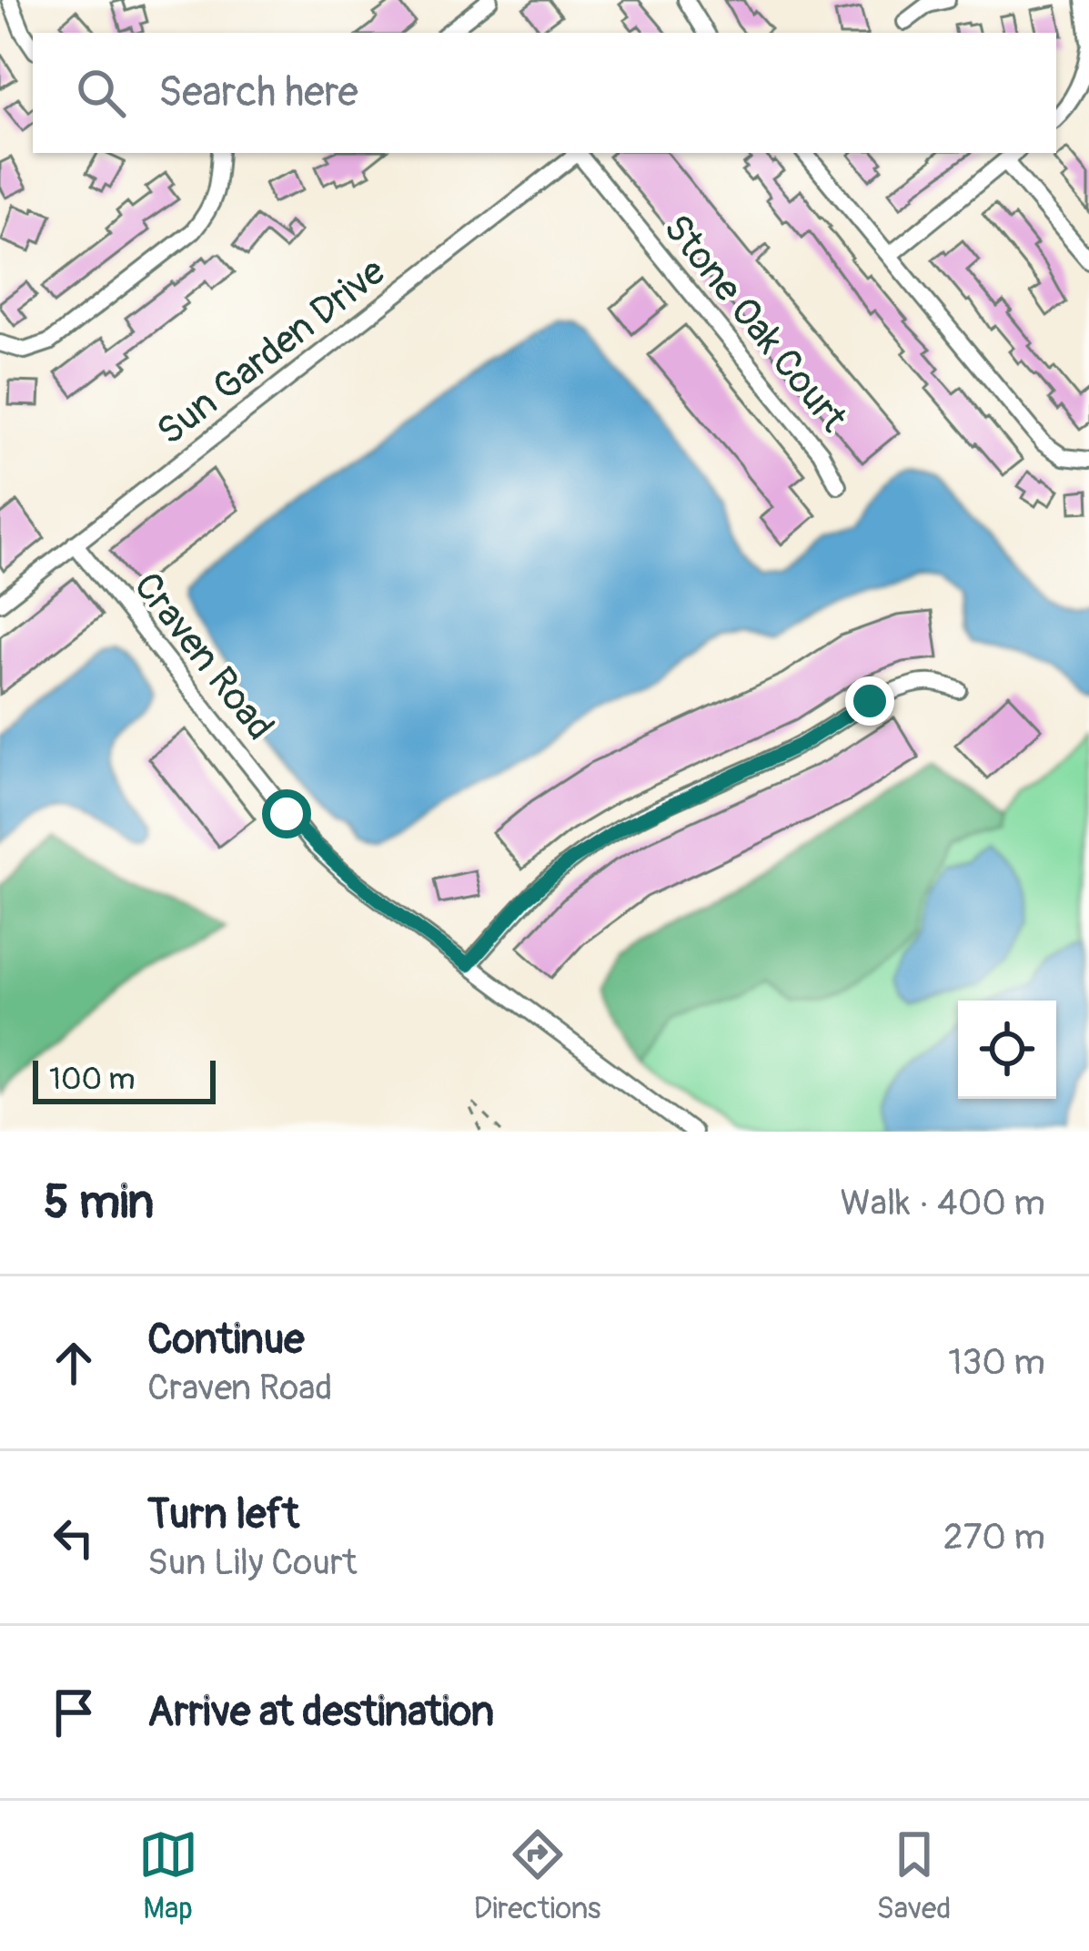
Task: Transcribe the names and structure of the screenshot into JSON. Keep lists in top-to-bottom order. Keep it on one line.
{"streets":{"street":["Stone Oak Court","Sun Garden Drive","Craven Road"]},"crossings":[["Sun Garden Drive","Craven Road"]],"scale_bar":"100 m","page":{"search":"Search here","scale":"100 m","heading":["5 min","Walk · 400 m"],"list":[["Continue","Craven Road","130 m"],["Turn left","Sun Lily Court","270 m"],"Arrive at destination"],"nav":["Map","Directions","Saved"]}}
